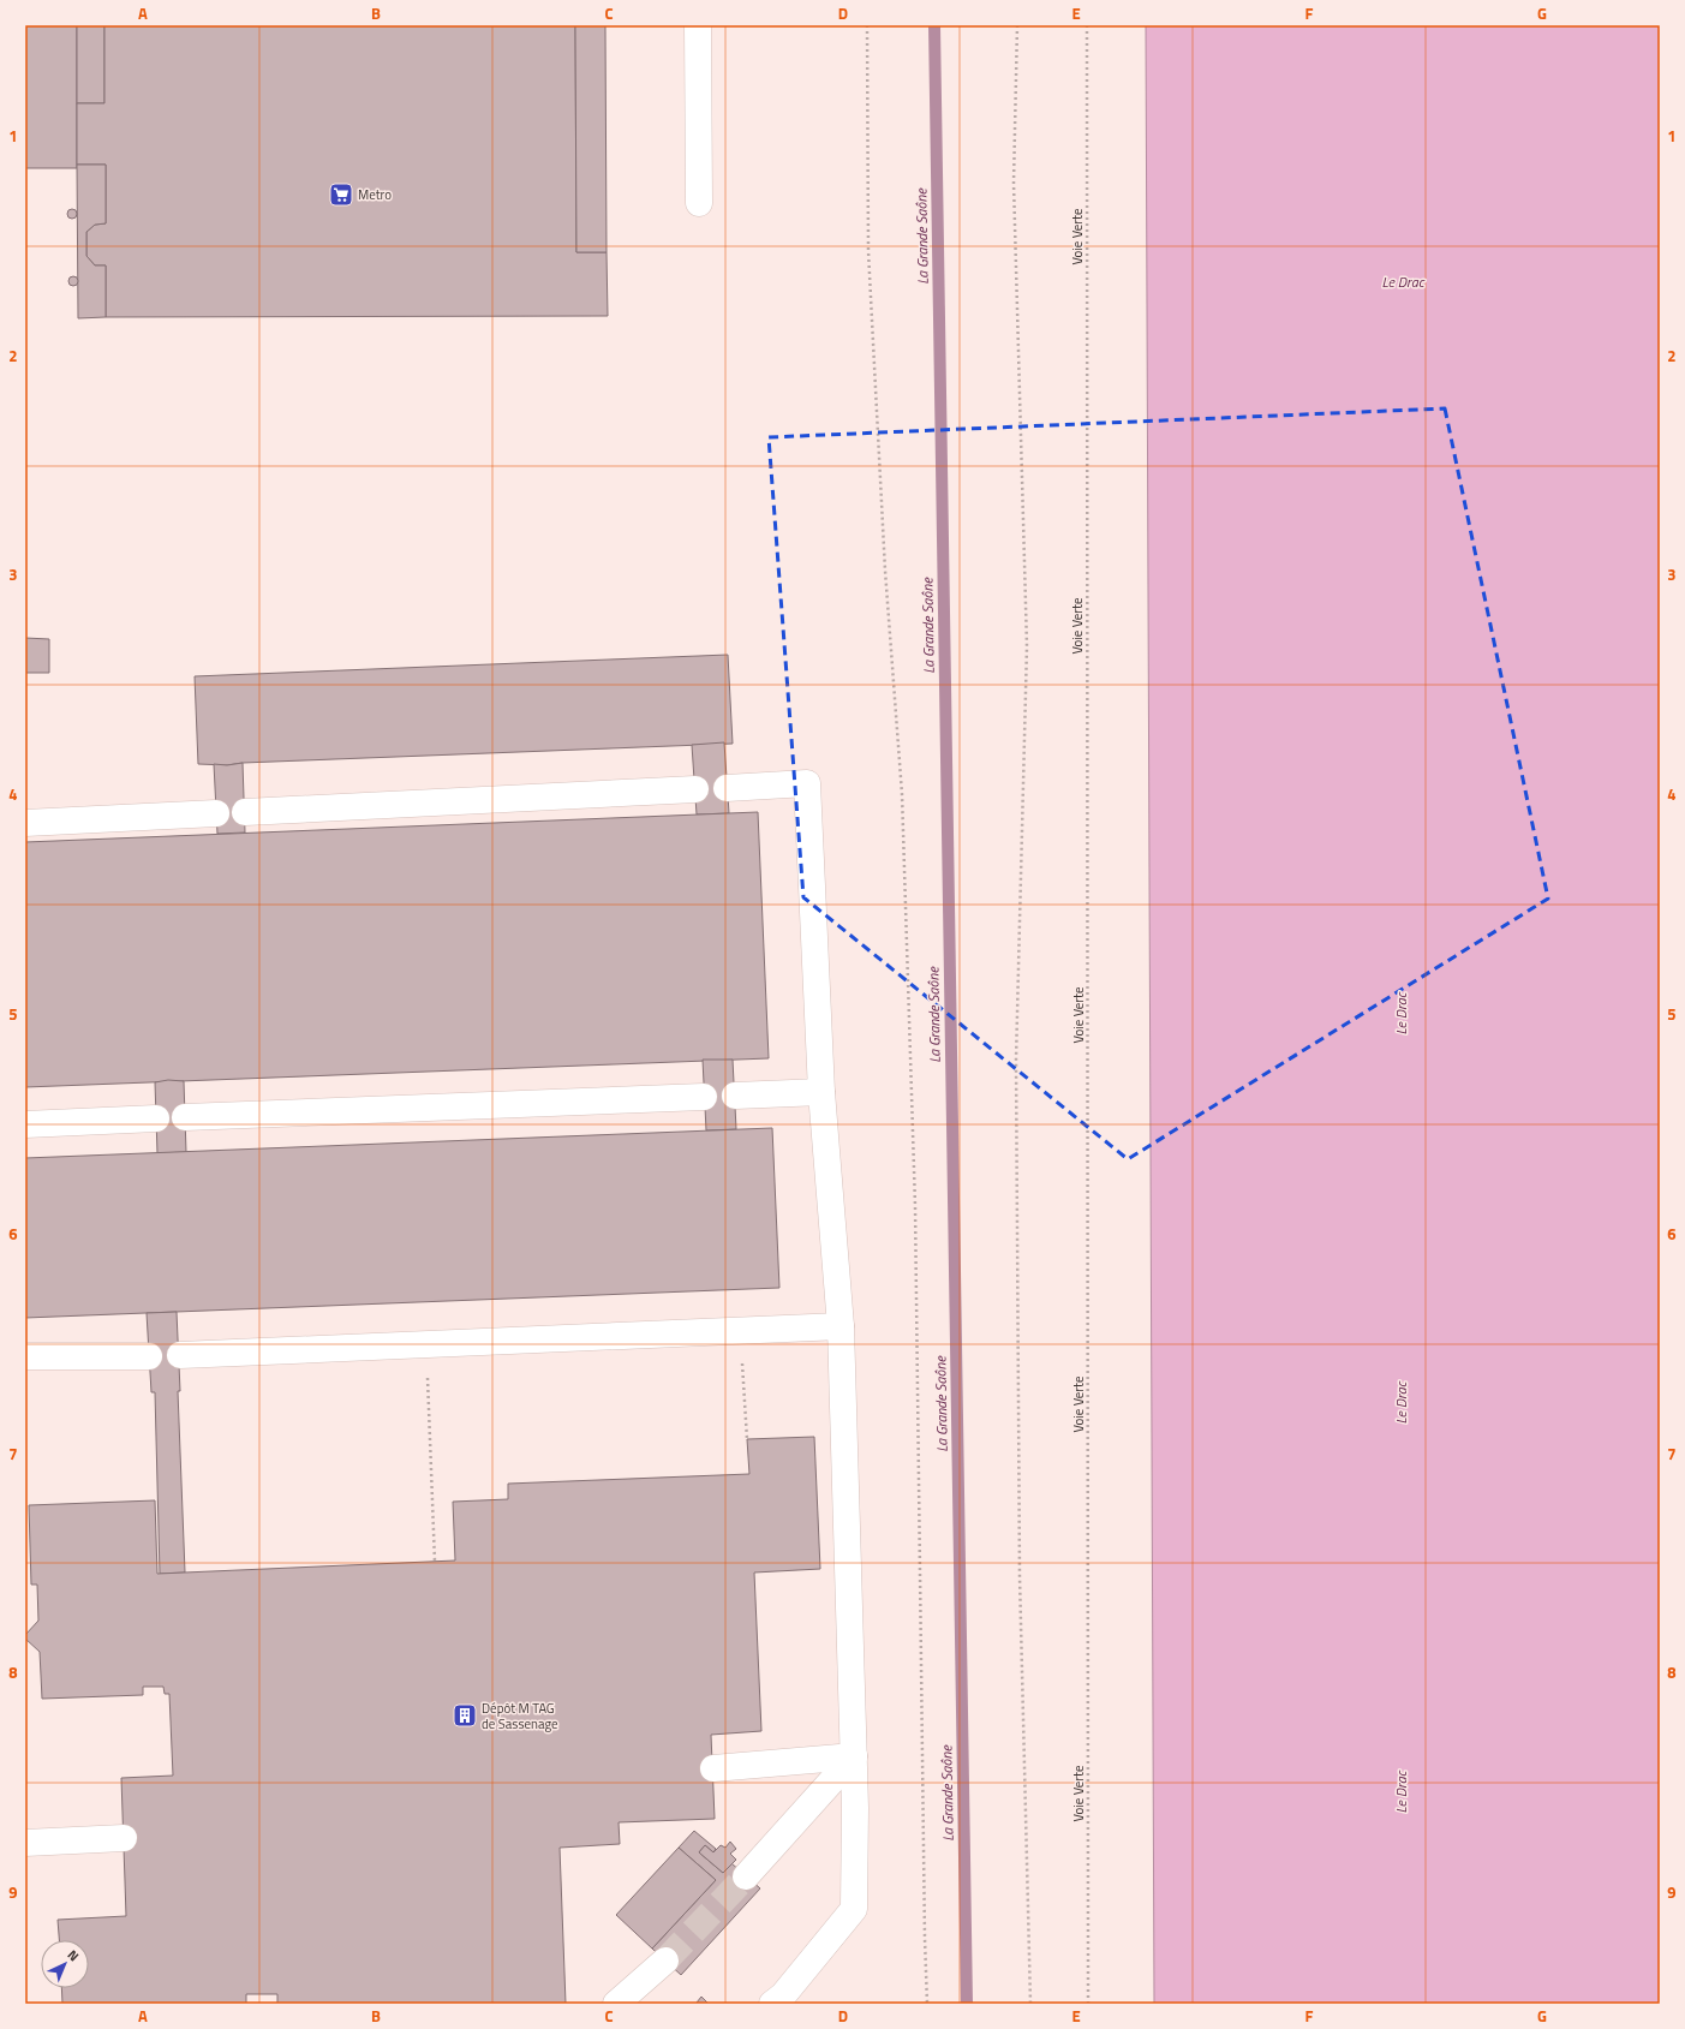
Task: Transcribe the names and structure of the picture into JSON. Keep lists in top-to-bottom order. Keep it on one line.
{"streets":{"path":["Voie Verte"]},"water":["La Grande Saône","Le Drac"],"places":{"supermarket":["Metro"],"building":["Dépôt M TAG de Sassenage"]},"north":"top right","grid":{"columns":["A","B","C","D","E","F","G"],"rows":["1","2","3","4","5","6","7","8","9"]}}
